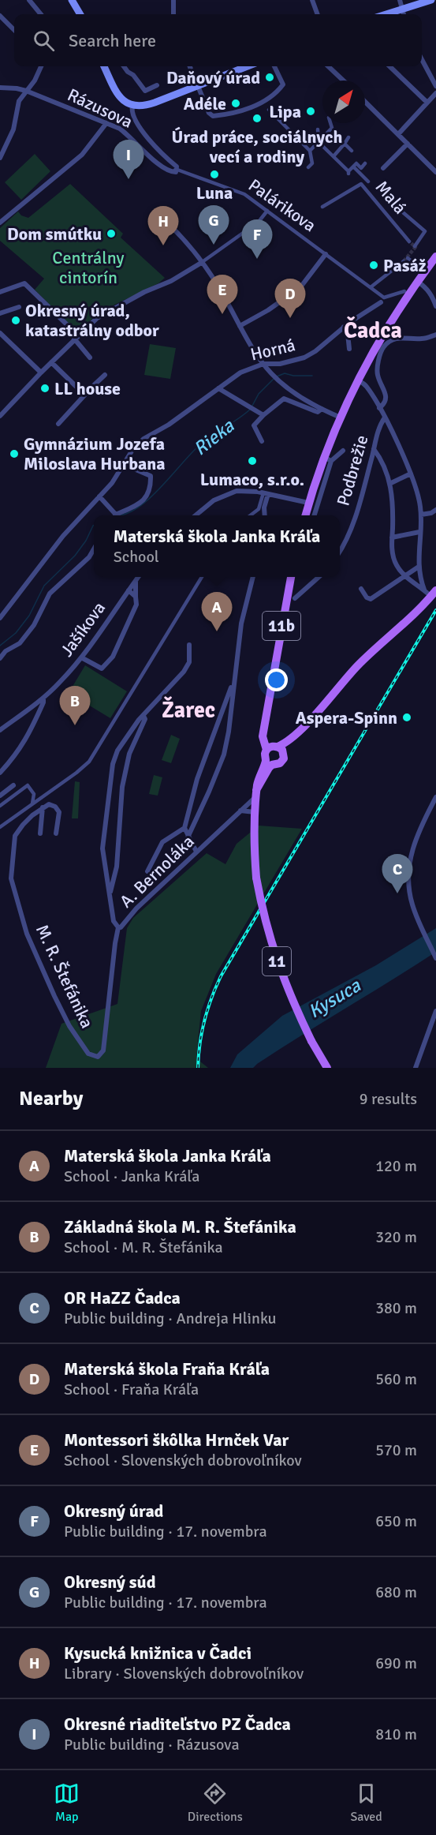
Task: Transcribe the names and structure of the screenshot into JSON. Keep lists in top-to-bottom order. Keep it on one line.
{"streets":{"main road":["Palárikova","11b","11"],"street":["Rázusova","Malá","Horná","Podbrežie","Jašíkova","A. Bernoláka","M. R. Štefánika"]},"crossings":[["Rázusova","Palárikova"],["Palárikova","Horná"],["11b","11"],["A. Bernoláka","11"],["A. Bernoláka","M. R. Štefánika"]],"districts":["Čadca","Žarec"],"water":["Rieka","Kysuca"],"parks":["Centrálny cintorín"],"places":["Daňový úrad","Adéle","Lipa","Úrad práce, sociálnych vecí a rodiny","Luna","Dom smútku","Pasáž","Okresný úrad, katastrálny odbor","LL house","Gymnázium Jozefa Miloslava Hurbana","Lumaco, s.r.o.","Aspera-Spinn"],"north":"top right","page":{"search":"Search here","pins":["I","G","H","F","E","D","A","B","C"],"popup":["Materská škola Janka Kráľa","School"],"heading":["Nearby","9 results"],"list":[{"mark":"A","name":"Materská škola Janka Kráľa","note":"School · Janka Kráľa","value":"120 m"},{"mark":"B","name":"Základná škola M. R. Štefánika","note":"School · M. R. Štefánika","value":"320 m"},{"mark":"C","name":"OR HaZZ Čadca","note":"Public building · Andreja Hlinku","value":"380 m"},{"mark":"D","name":"Materská škola Fraňa Kráľa","note":"School · Fraňa Kráľa","value":"560 m"},{"mark":"E","name":"Montessori škôlka Hrnček Var","note":"School · Slovenských dobrovoľníkov","value":"570 m"},{"mark":"F","name":"Okresný úrad","note":"Public building · 17. novembra","value":"650 m"},{"mark":"G","name":"Okresný súd","note":"Public building · 17. novembra","value":"680 m"},{"mark":"H","name":"Kysucká knižnica v Čadci","note":"Library · Slovenských dobrovoľníkov","value":"690 m"},{"mark":"I","name":"Okresné riaditeľstvo PZ Čadca","note":"Public building · Rázusova","value":"810 m"}],"nav":["Map","Directions","Saved"]}}
